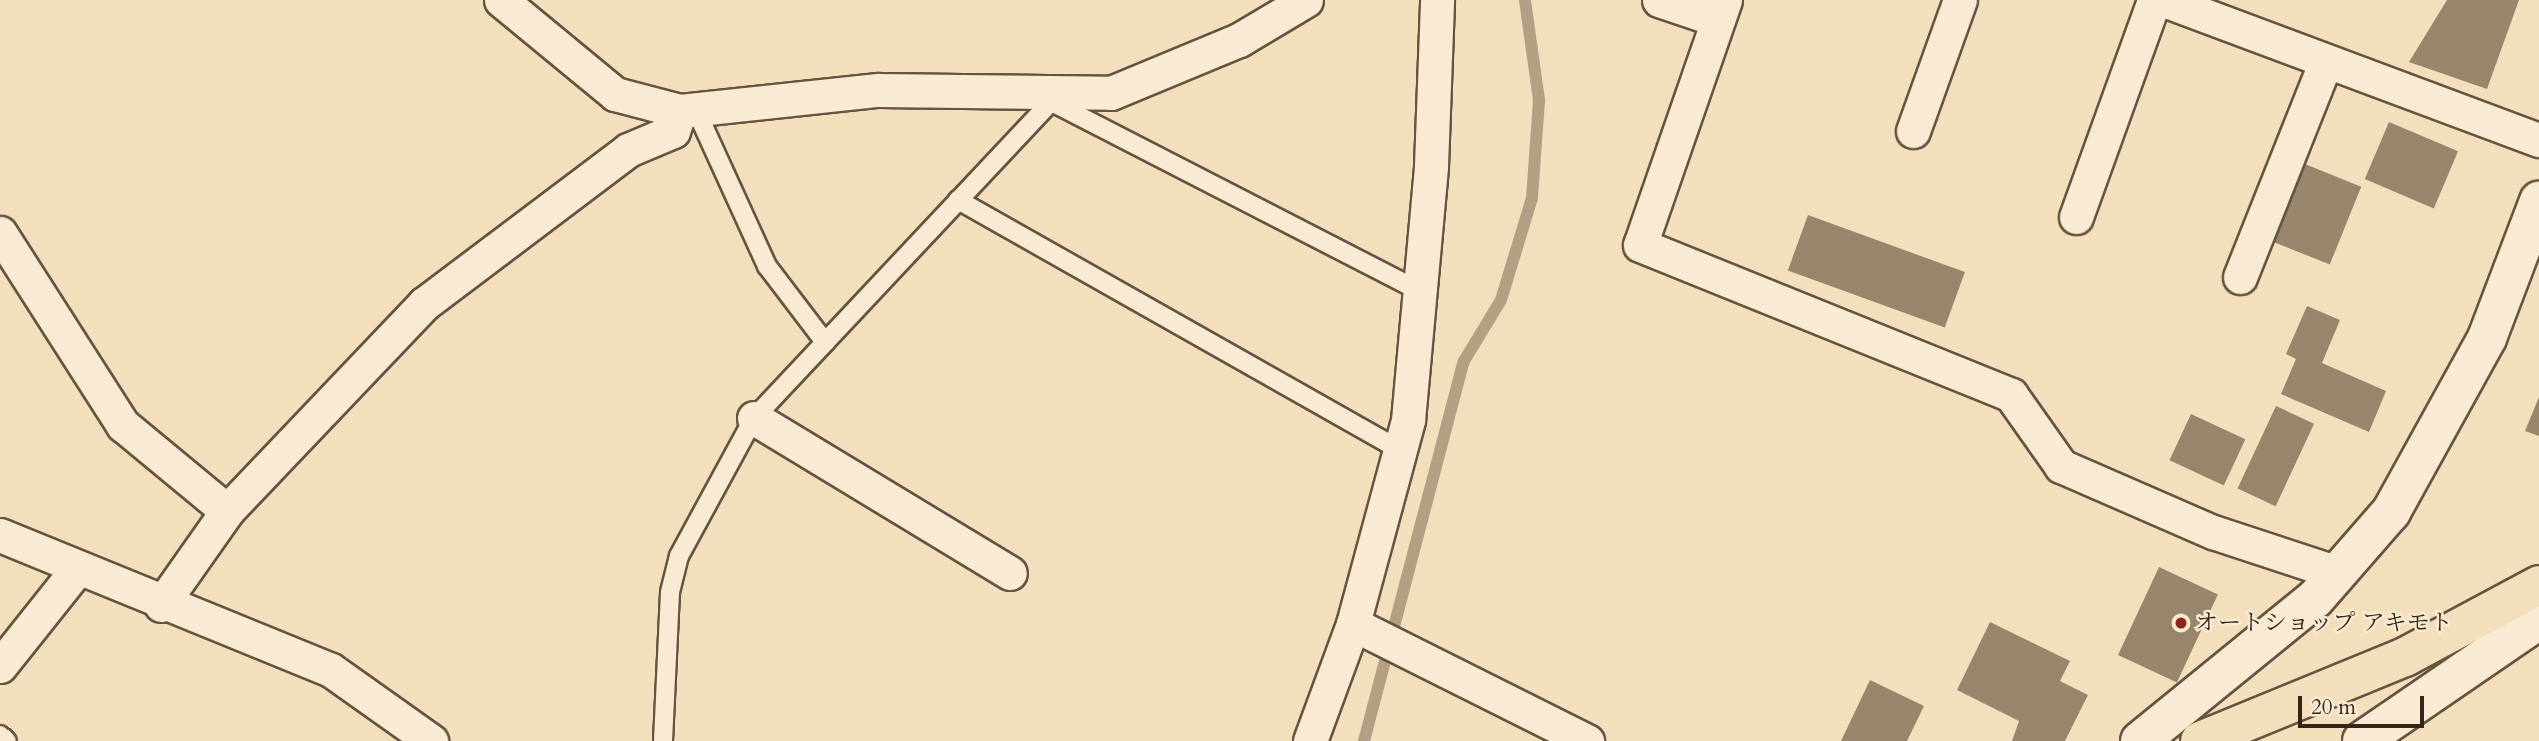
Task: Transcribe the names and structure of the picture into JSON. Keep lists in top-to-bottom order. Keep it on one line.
{"places":["オートショップ アキモト"],"scale_bar":"20 m"}
